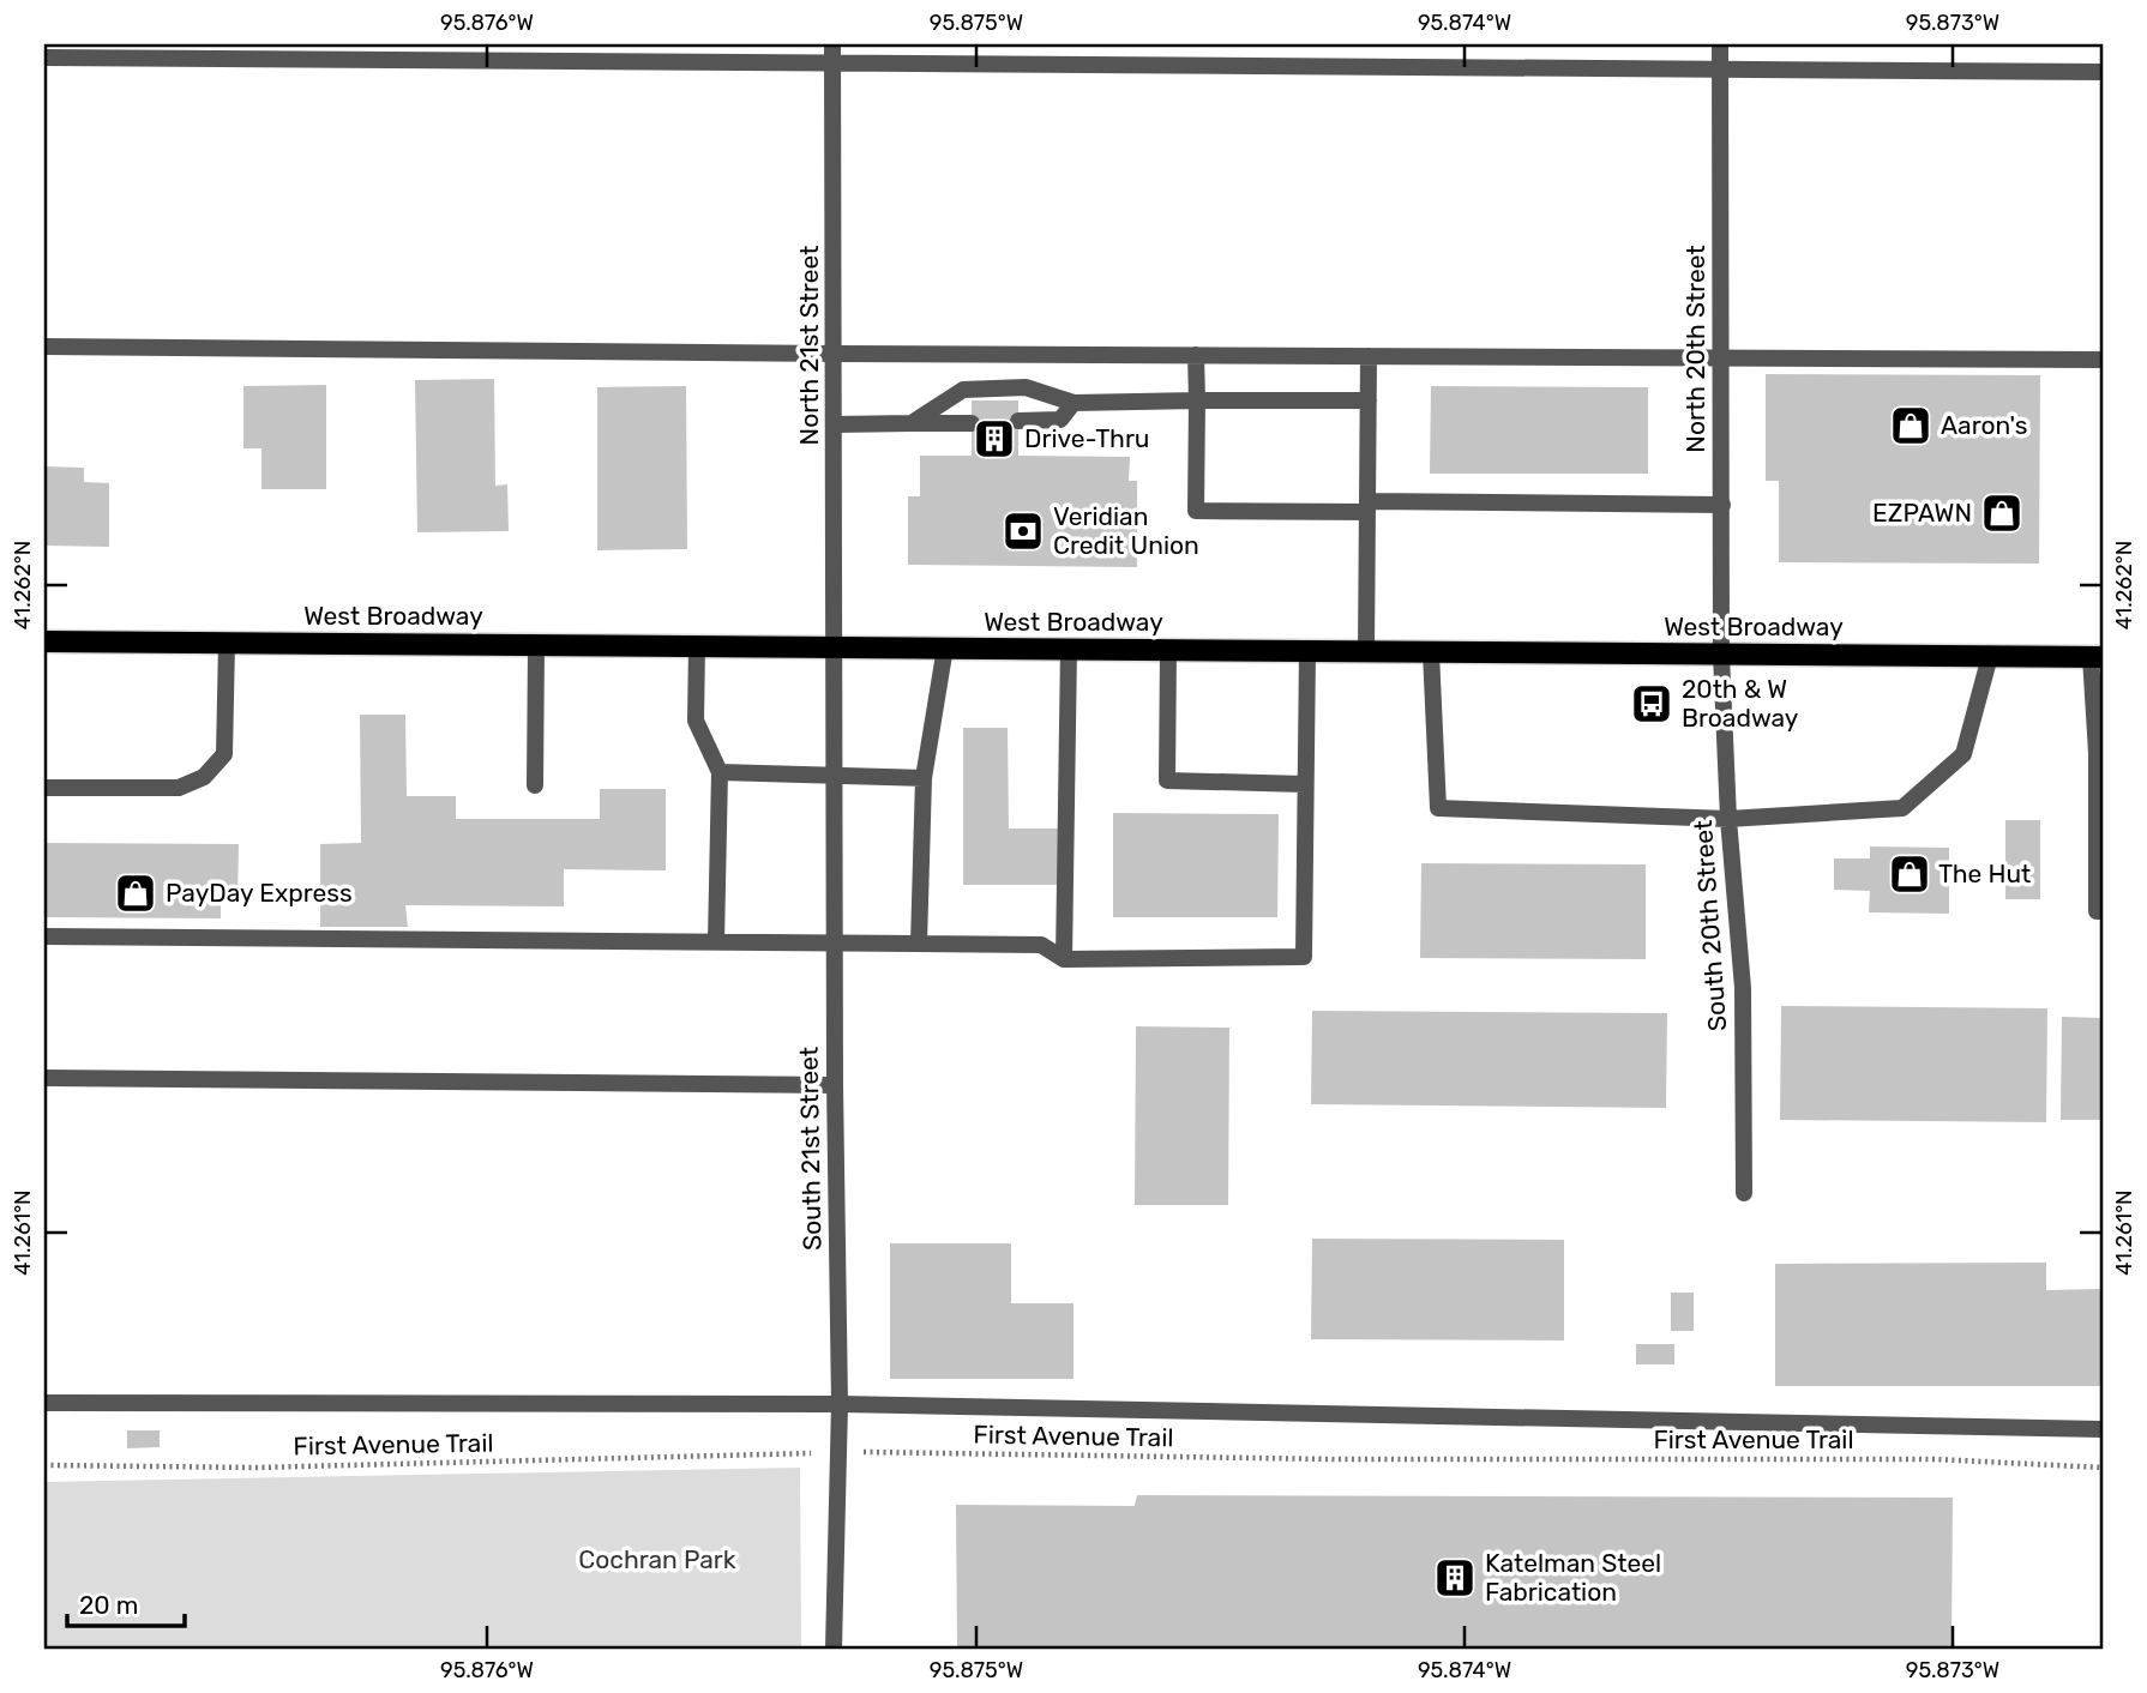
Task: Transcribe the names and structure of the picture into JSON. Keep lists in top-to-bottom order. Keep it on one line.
{"streets":{"main road":["West Broadway"],"street":["North 21st Street","North 20th Street","South 20th Street","South 21st Street"],"path":["First Avenue Trail"]},"crossings":[["North 21st Street","West Broadway"],["North 21st Street","South 21st Street"],["North 20th Street","West Broadway"],["North 20th Street","South 20th Street"],["West Broadway","South 20th Street"],["West Broadway","South 21st Street"],["South 21st Street","First Avenue Trail"]],"parks":["Cochran Park"],"places":{"shop":["Aaron's","EZPAWN","The Hut","PayDay Express"],"building":["Drive-Thru","Katelman Steel Fabrication"],"bank":["Veridian Credit Union"],"bus stop":["20th & W Broadway"]},"scale_bar":"20 m","coordinates":["95.876°W","95.875°W","95.874°W","95.873°W","41.262°N","41.261°N"]}
